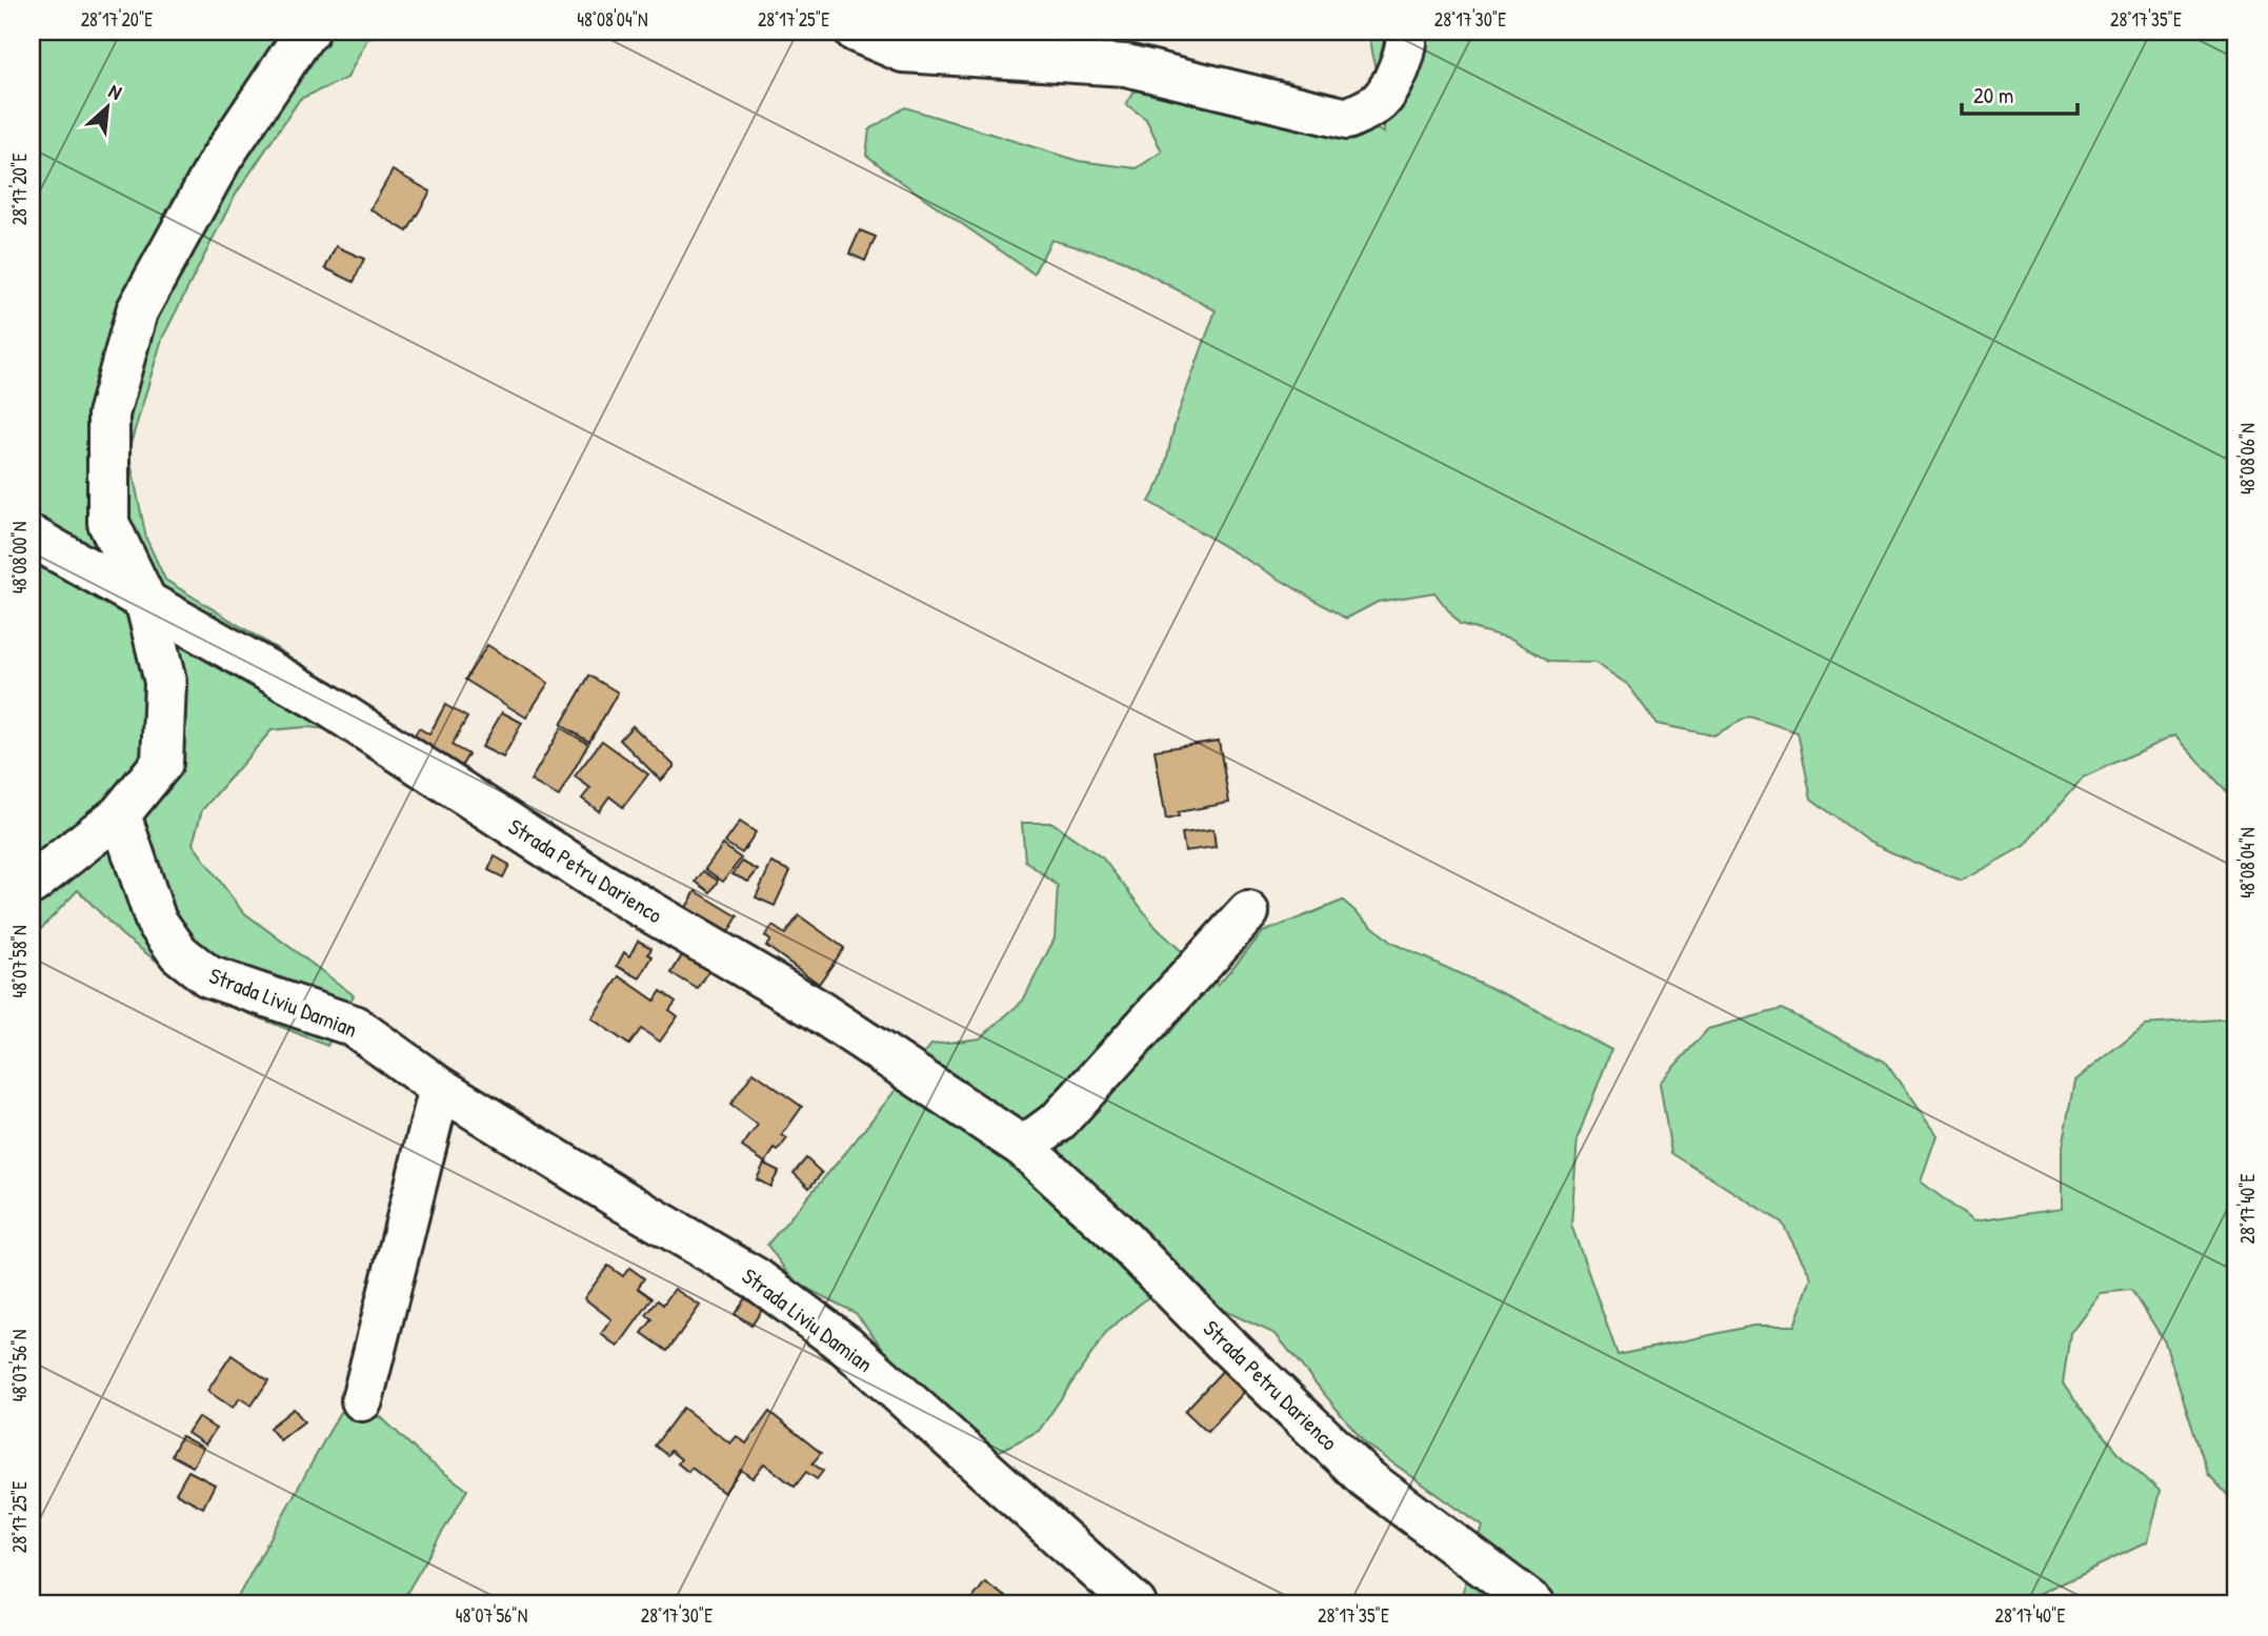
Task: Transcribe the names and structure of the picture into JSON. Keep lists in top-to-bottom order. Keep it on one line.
{"streets":{"street":["Strada Petru Darienco","Strada Liviu Damian"]},"scale_bar":"20 m","north":"top right","coordinates":["28°17'20\"E","48°08'04\"N","28°17'25\"E","28°17'30\"E","28°17'35\"E","48°08'06\"N","48°08'00\"N","48°07'58\"N","28°17'40\"E","48°07'56\"N"]}
